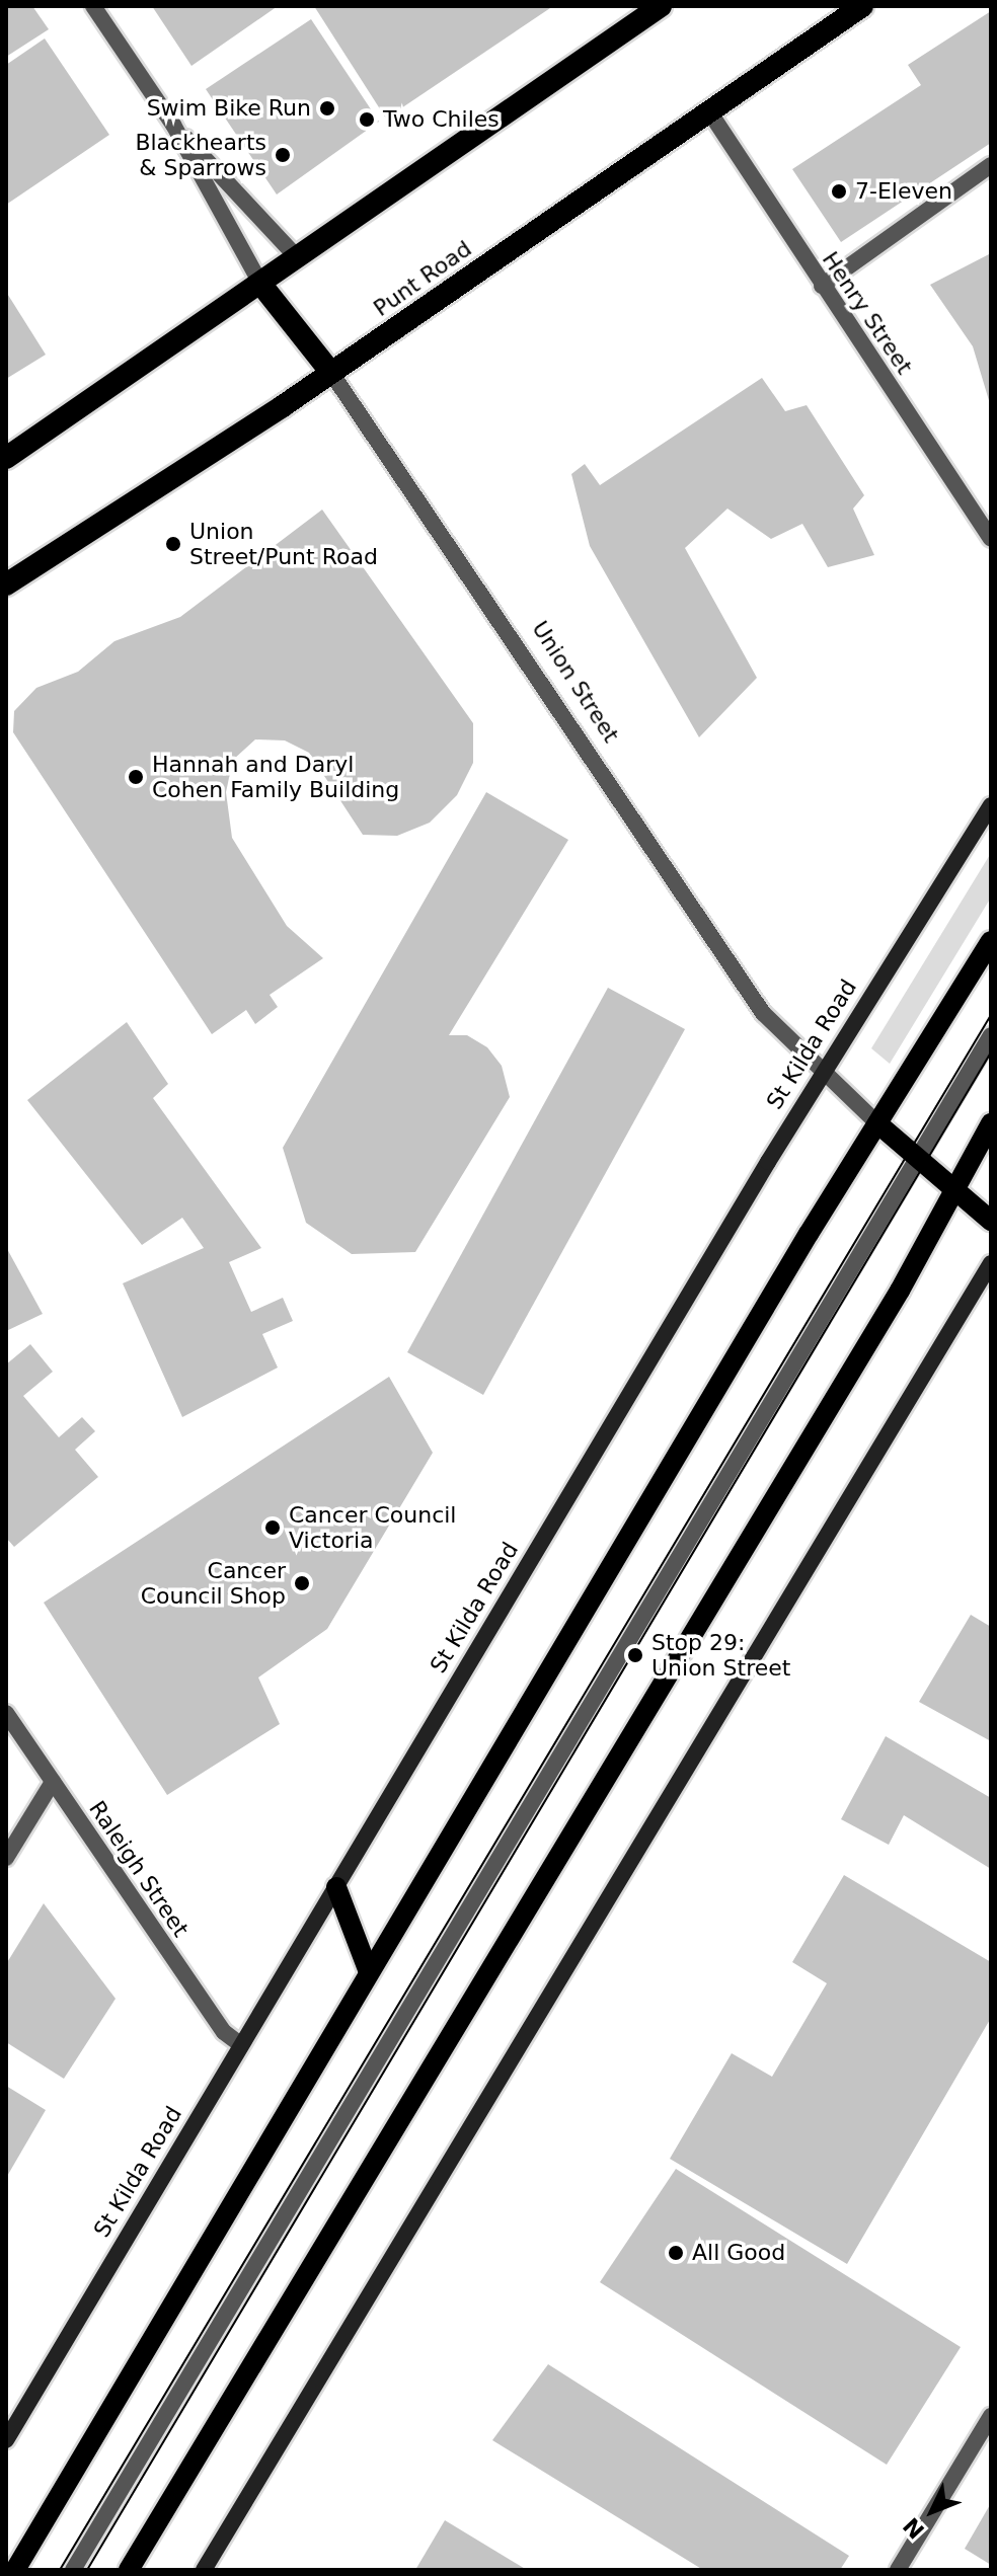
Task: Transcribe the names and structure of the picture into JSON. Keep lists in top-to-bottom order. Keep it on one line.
{"streets":{"highway":["Punt Road","Union Street"],"main road":["St Kilda Road"],"street":["Henry Street","Raleigh Street"]},"crossings":[["Punt Road","Henry Street"],["Punt Road","Union Street"],["Union Street","St Kilda Road"],["St Kilda Road","Raleigh Street"]],"places":["Swim Bike Run","Two Chiles","Blackhearts & Sparrows","7-Eleven","Union Street/Punt Road","Hannah and Daryl Cohen Family Building","Cancer Council Victoria","Cancer Council Shop","Stop 29: Union Street","All Good"],"north":"bottom left"}
